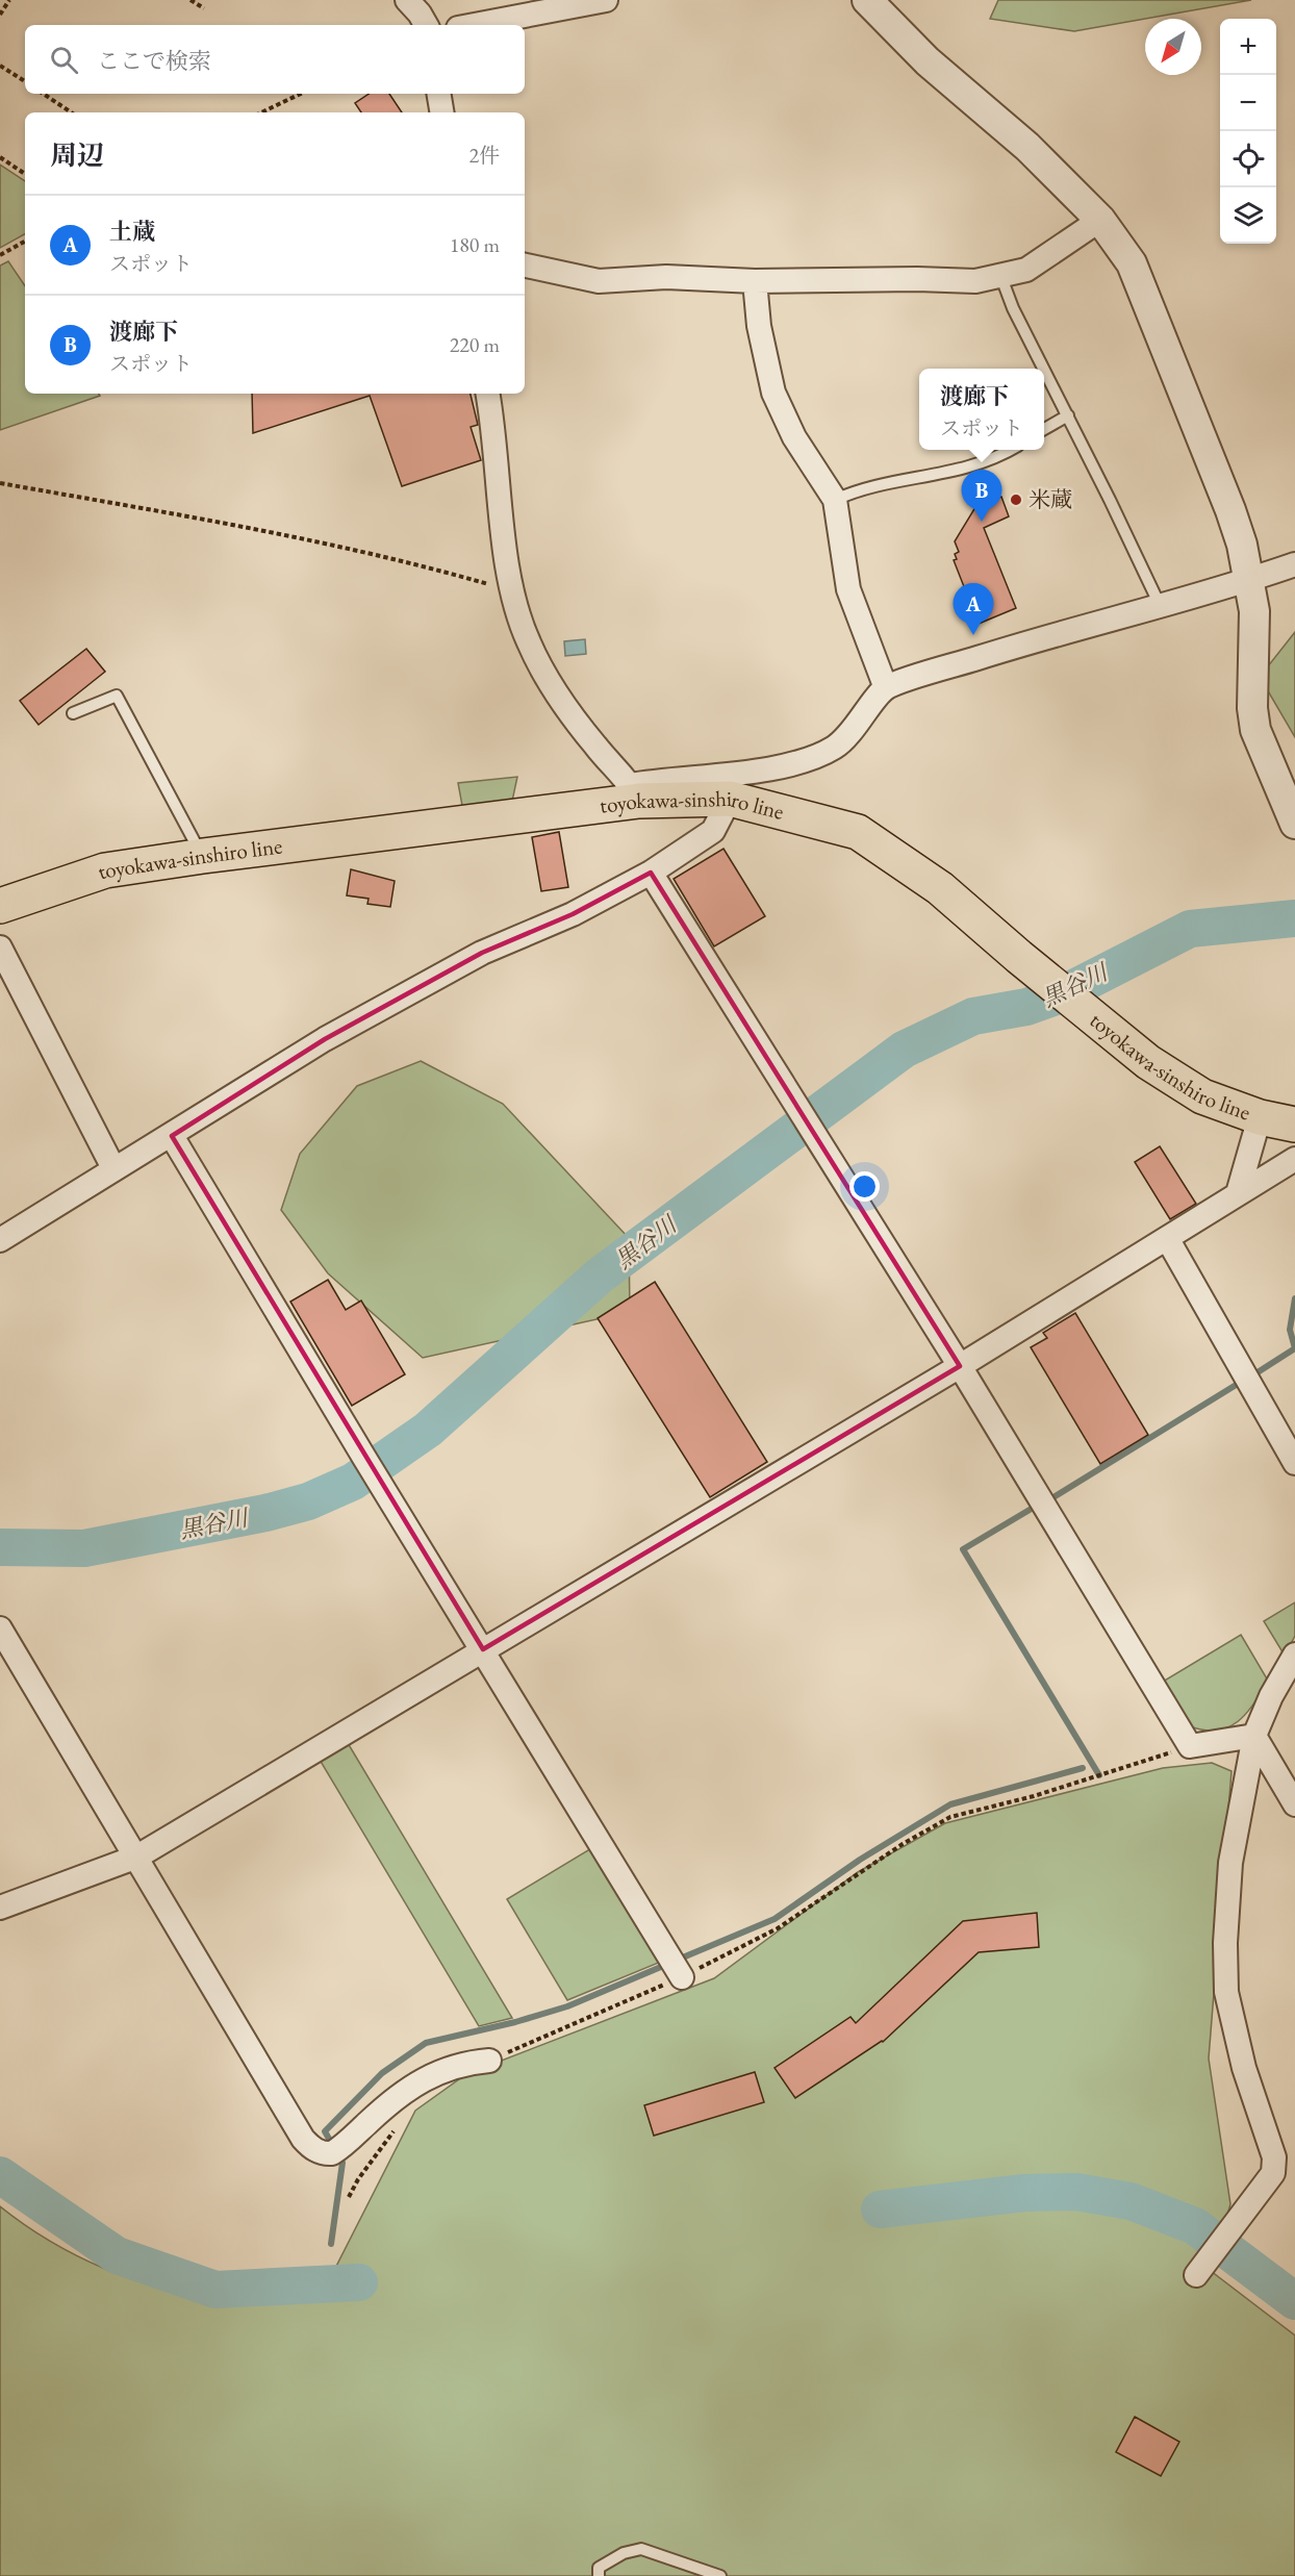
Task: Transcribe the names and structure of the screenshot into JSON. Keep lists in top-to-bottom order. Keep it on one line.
{"streets":{"main road":["toyokawa-sinshiro line"]},"water":["黒谷川"],"places":["米蔵"],"north":"bottom left","page":{"map_buttons":["+","−"],"search":"ここで検索","heading":["周辺","2件"],"list":[{"mark":"A","name":"土蔵","note":"スポット","value":"180 m"},{"mark":"B","name":"渡廊下","note":"スポット","value":"220 m"}],"popup":["渡廊下","スポット"],"pins":["B","A"]}}
